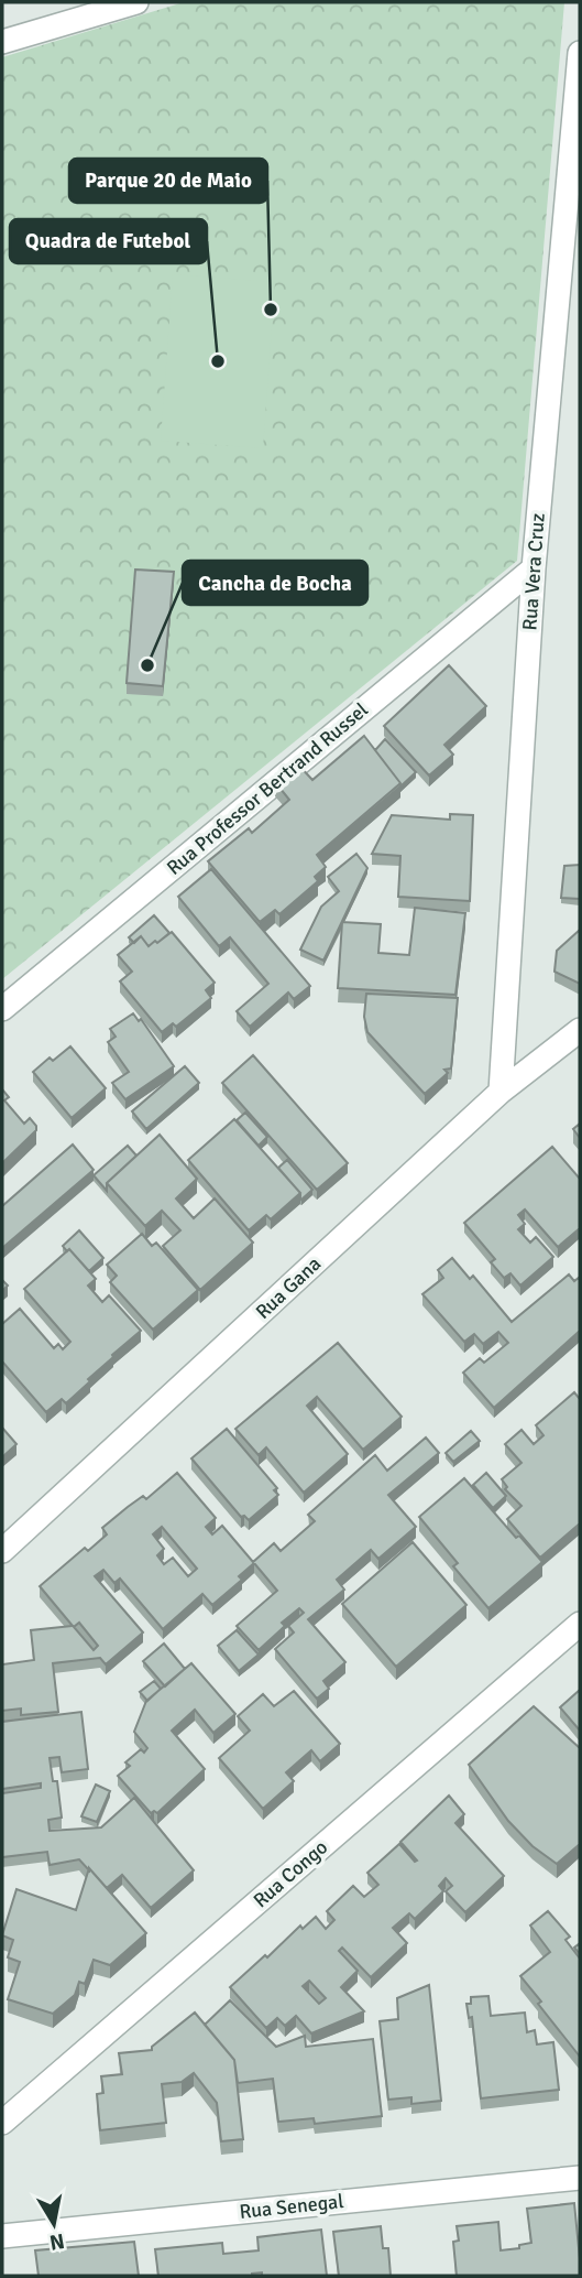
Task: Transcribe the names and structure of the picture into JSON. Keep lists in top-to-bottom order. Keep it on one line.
{"streets":{"street":["Rua Vera Cruz","Rua Professor Bertrand Russel","Rua Gana","Rua Congo","Rua Senegal"]},"crossings":[["Rua Vera Cruz","Rua Professor Bertrand Russel"],["Rua Vera Cruz","Rua Gana"]],"places":["Parque 20 de Maio","Quadra de Futebol","Cancha de Bocha"],"north":"bottom"}
